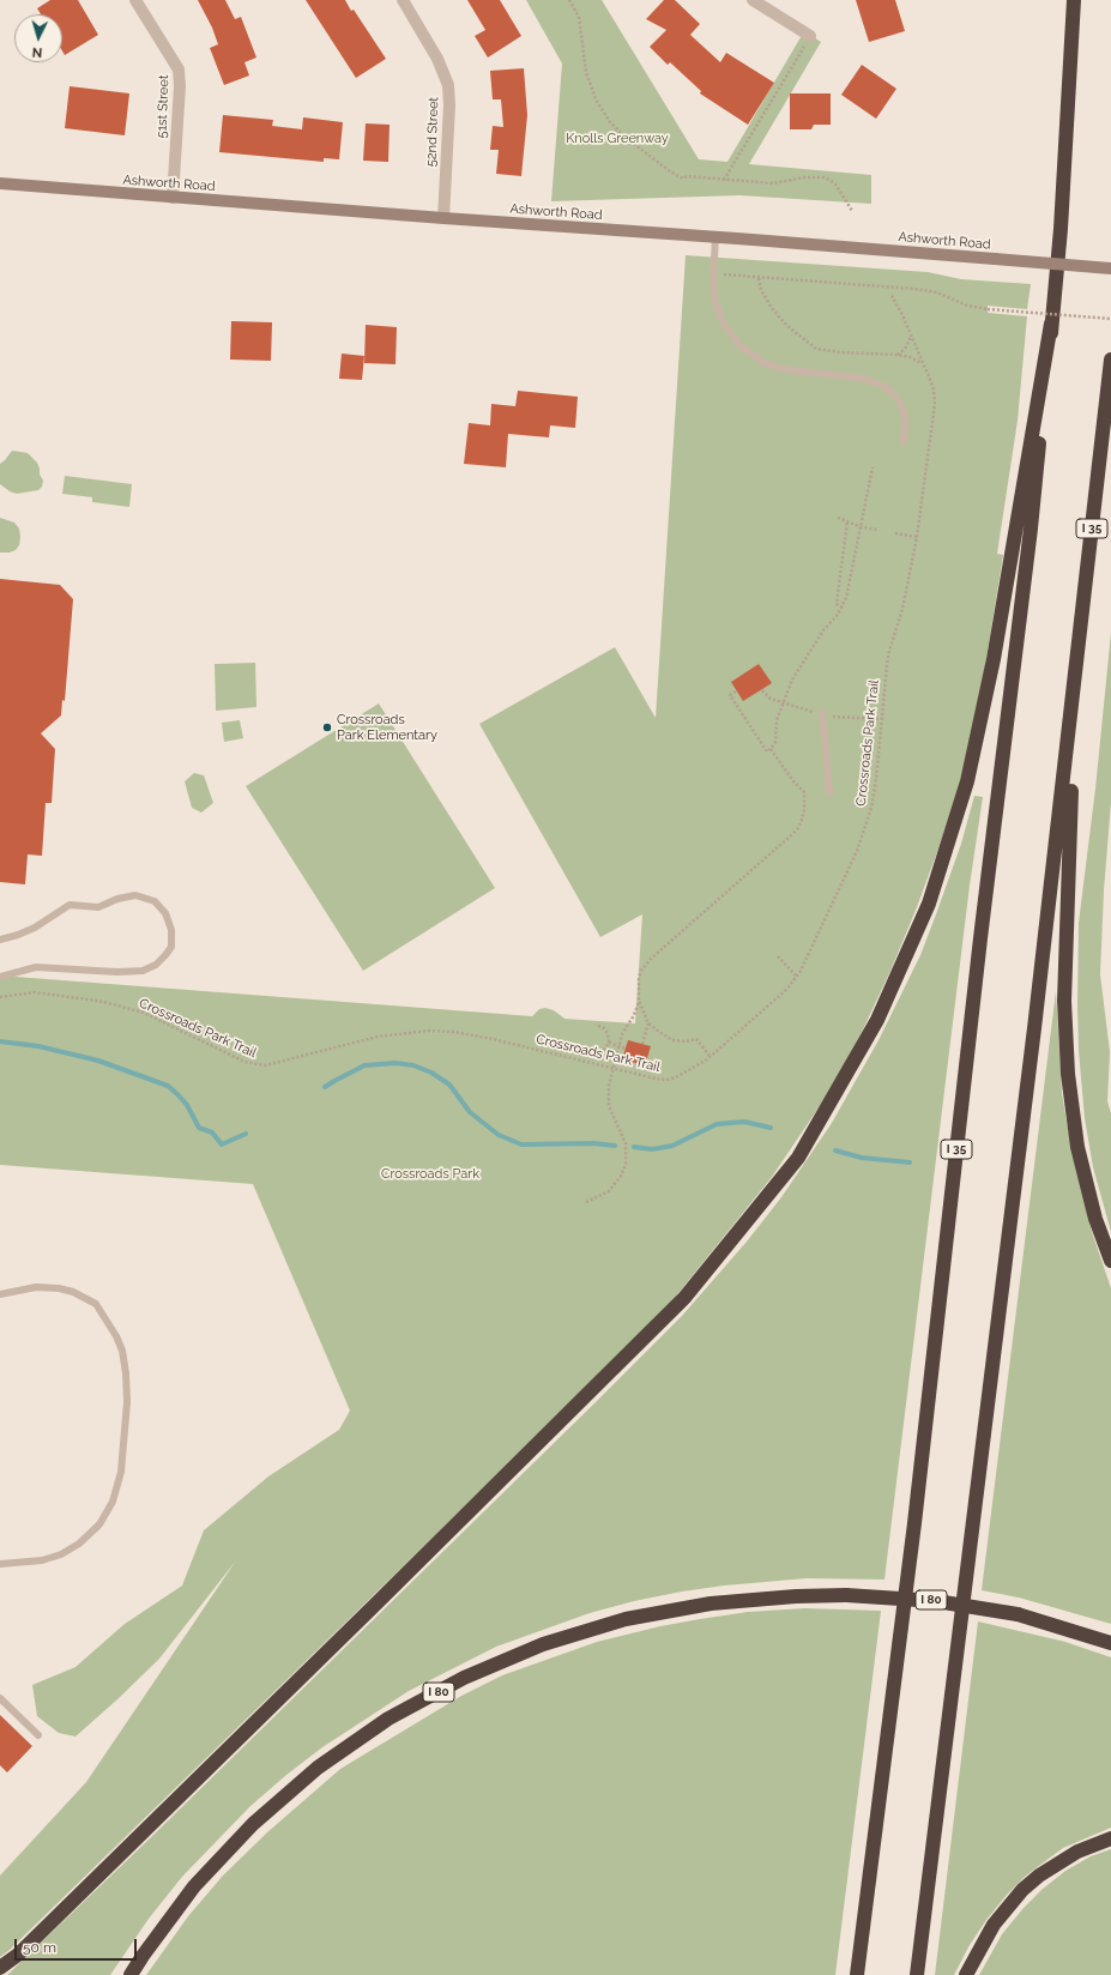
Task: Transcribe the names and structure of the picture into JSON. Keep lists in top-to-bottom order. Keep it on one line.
{"streets":{"highway":["I 35","I 80"],"main road":["Ashworth Road"],"street":["51st Street","52nd Street"],"path":["Crossroads Park Trail"]},"crossings":[["51st Street","Ashworth Road"],["52nd Street","Ashworth Road"]],"parks":["Knolls Greenway","Crossroads Park"],"places":["Crossroads Park Elementary"],"scale_bar":"50 m","north":"bottom"}
